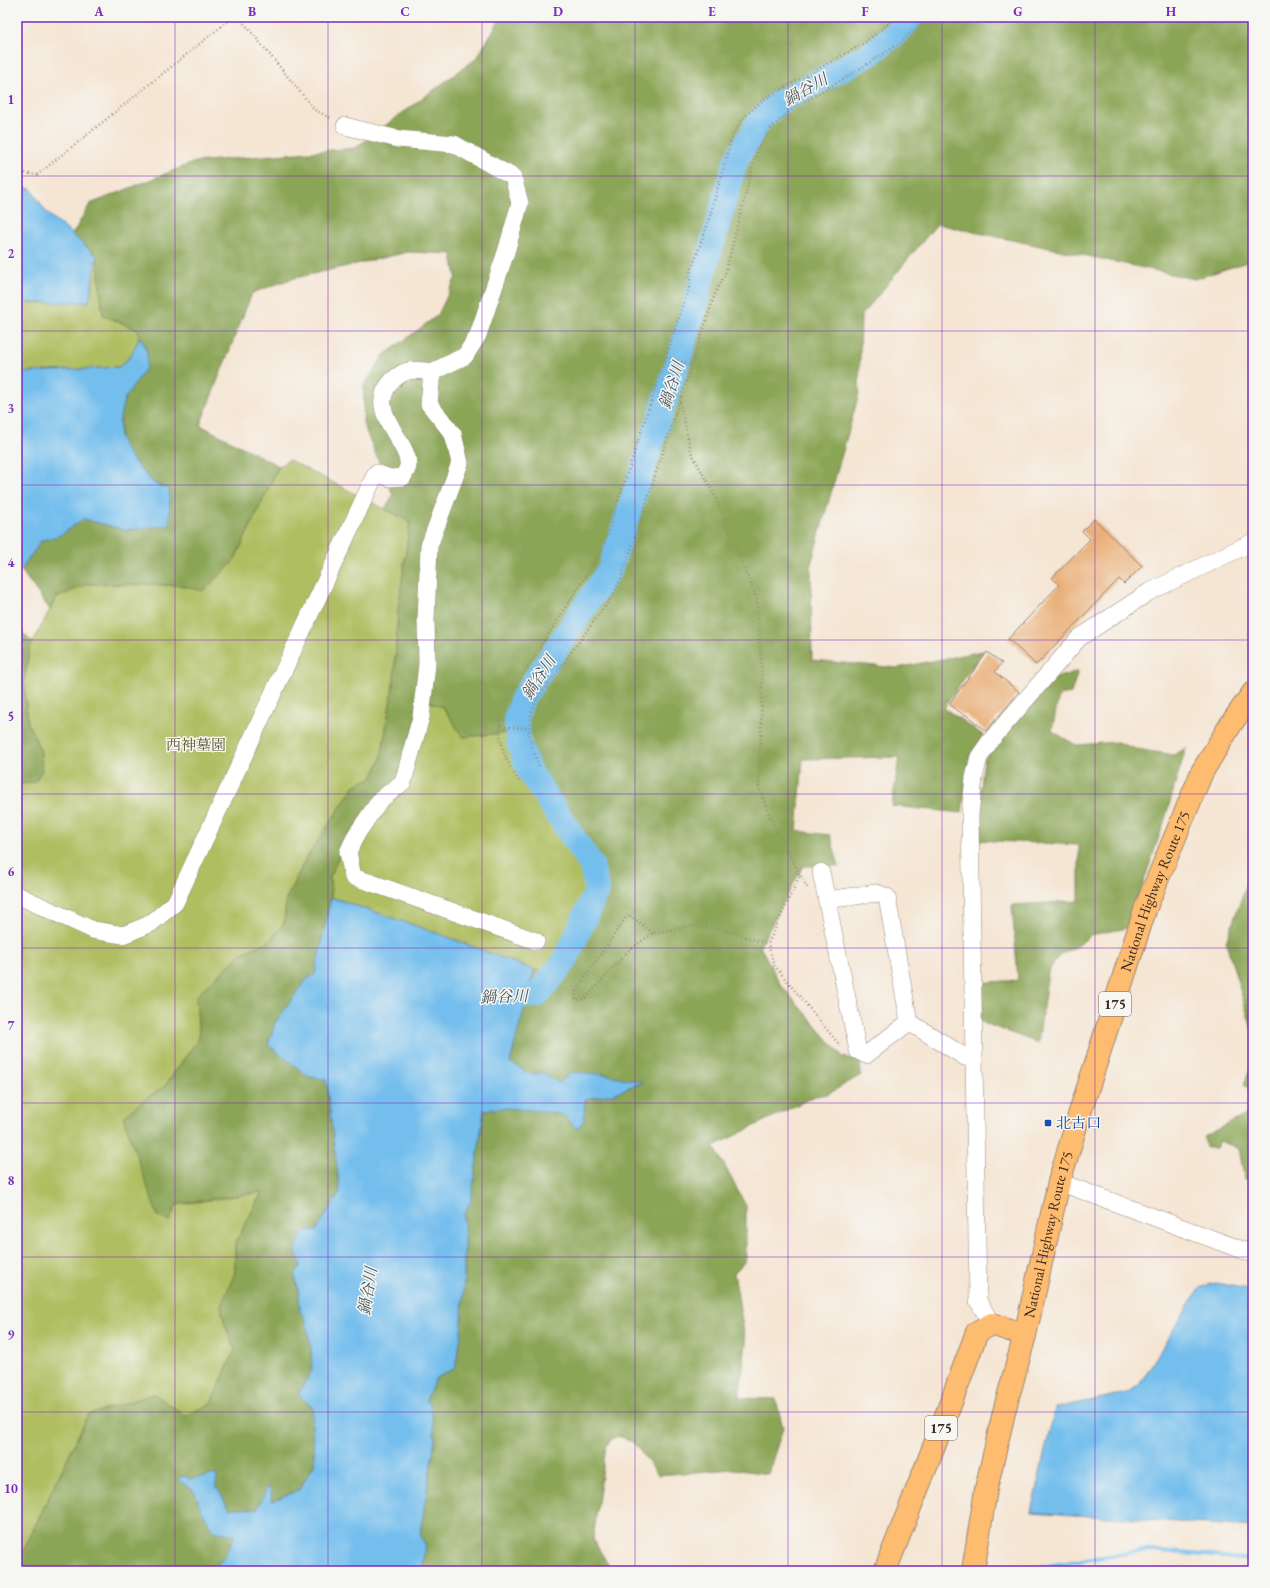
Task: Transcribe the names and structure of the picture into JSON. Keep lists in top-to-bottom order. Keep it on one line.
{"streets":{"highway":["National Highway Route 175","175"]},"crossings":[["National Highway Route 175","175"]],"water":["鍋谷川"],"parks":["西神墓園"],"places":{"transit":["北古口"]},"grid":{"columns":["A","B","C","D","E","F","G","H"],"rows":["1","2","3","4","5","6","7","8","9","10"]}}
